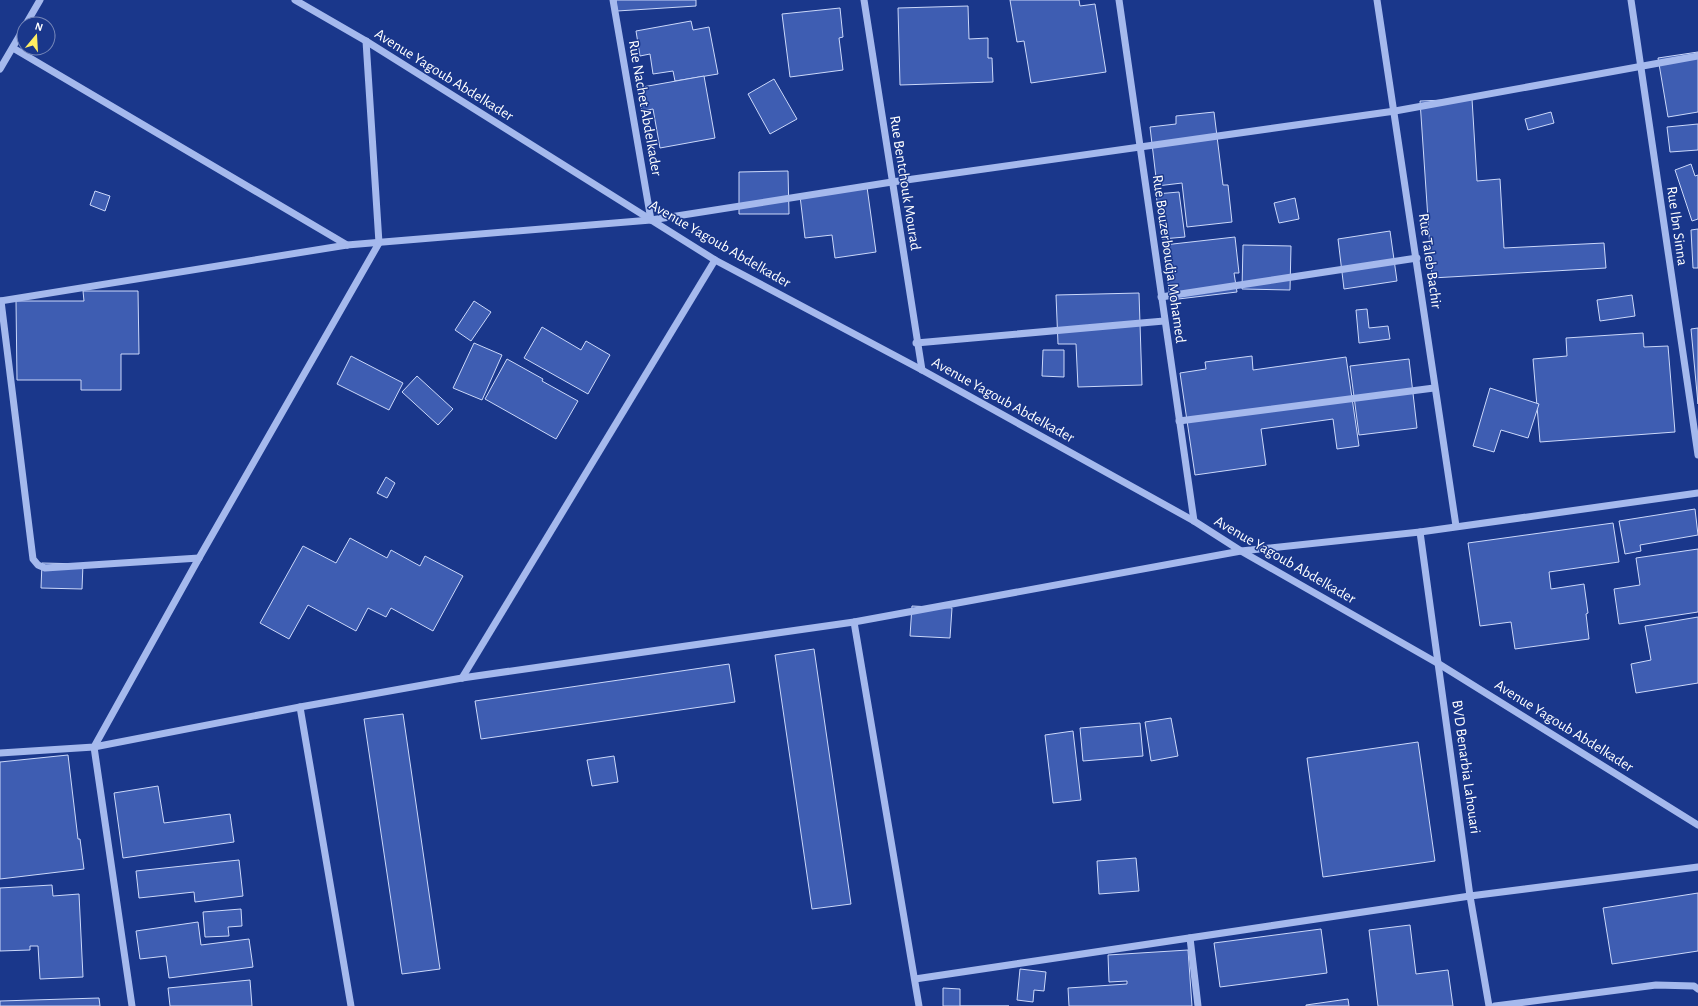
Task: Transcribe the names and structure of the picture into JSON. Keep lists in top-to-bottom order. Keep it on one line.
{"streets":{"street":["Avenue Yagoub Abdelkader","Rue Nachet Abdelkader","Rue Bentchouk Mourad","Rue Ibn Sinna","Rue Bouzerboudja Mohamed","Rue Taleb Bachir","BVD Benarbia Lahouari"]},"crossings":[["Avenue Yagoub Abdelkader","Rue Nachet Abdelkader"],["Avenue Yagoub Abdelkader","Rue Bentchouk Mourad"],["Avenue Yagoub Abdelkader","Rue Bouzerboudja Mohamed"],["Avenue Yagoub Abdelkader","BVD Benarbia Lahouari"]],"north":"top"}
